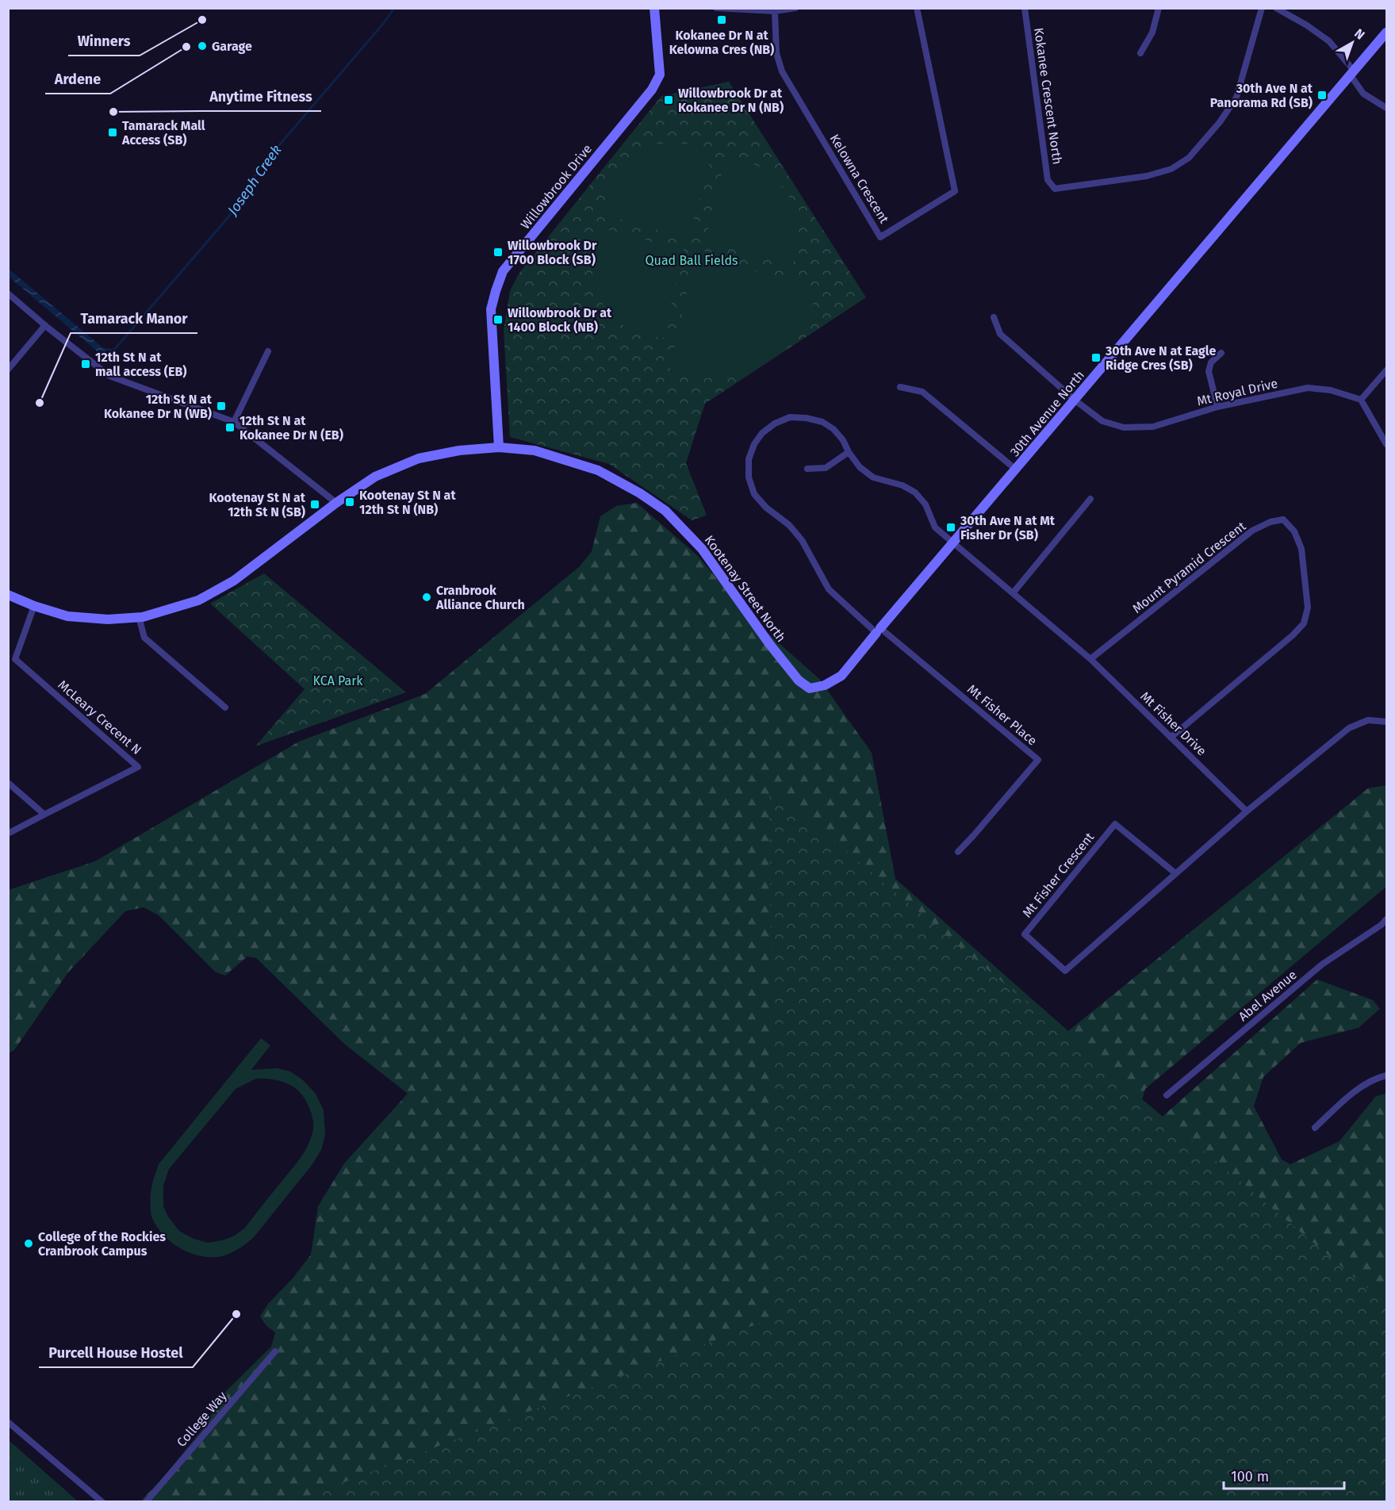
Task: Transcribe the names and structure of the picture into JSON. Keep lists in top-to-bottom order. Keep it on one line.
{"streets":{"street":["Kokanee Crescent North","Kelowna Crescent","Willowbrook Drive","Mt Royal Drive","30th Avenue North","Mount Pyramid Crescent","Kootenay Street North","Mt Fisher Place","McLeary Crecent N","Mt Fisher Drive","Mt Fisher Crescent","Abel Avenue","College Way"]},"crossings":[["Willowbrook Drive","Kootenay Street North"],["Mt Royal Drive","30th Avenue North"],["30th Avenue North","Kootenay Street North"],["30th Avenue North","Mt Fisher Place"],["30th Avenue North","Mt Fisher Drive"],["Mount Pyramid Crescent","Mt Fisher Drive"],["Kootenay Street North","McLeary Crecent N"],["Mt Fisher Place","Mt Fisher Drive"],["Mt Fisher Drive","Mt Fisher Crescent"]],"water":["Joseph Creek"],"parks":["Quad Ball Fields","KCA Park"],"places":{"other":["Winners","Garage","Ardene","Anytime Fitness","Tamarack Manor","Cranbrook Alliance Church","College of the Rockies Cranbrook Campus","Purcell House Hostel"],"transit":["Kokanee Dr N at Kelowna Cres (NB)","30th Ave N at Panorama Rd (SB)","Willowbrook Dr at Kokanee Dr N (NB)","Tamarack Mall Access (SB)","Willowbrook Dr 1700 Block (SB)","Willowbrook Dr at 1400 Block (NB)","30th Ave N at Eagle Ridge Cres (SB)","12th St N at mall access (EB)","12th St N at Kokanee Dr N (WB)","12th St N at Kokanee Dr N (EB)","Kootenay St N at 12th St N (NB)","Kootenay St N at 12th St N (SB)","30th Ave N at Mt Fisher Dr (SB)"]},"scale_bar":"100 m","north":"top right"}
